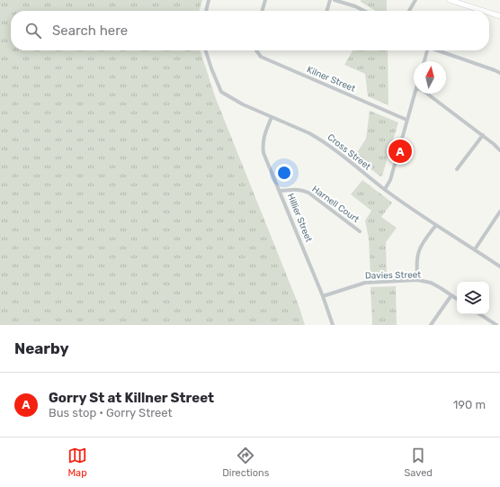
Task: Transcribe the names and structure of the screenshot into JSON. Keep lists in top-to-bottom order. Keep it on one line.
{"streets":{"street":["Kilner Street","Cross Street","Harnell Court","Hillier Street","Davies Street"]},"crossings":[["Cross Street","Hillier Street"],["Harnell Court","Hillier Street"],["Hillier Street","Davies Street"]],"north":"top","page":{"search":"Search here","pins":"A","heading":"Nearby","list":[{"mark":"A","name":"Gorry St at Killner Street","note":"Bus stop · Gorry Street","value":"190 m"}],"nav":["Map","Directions","Saved"]}}
